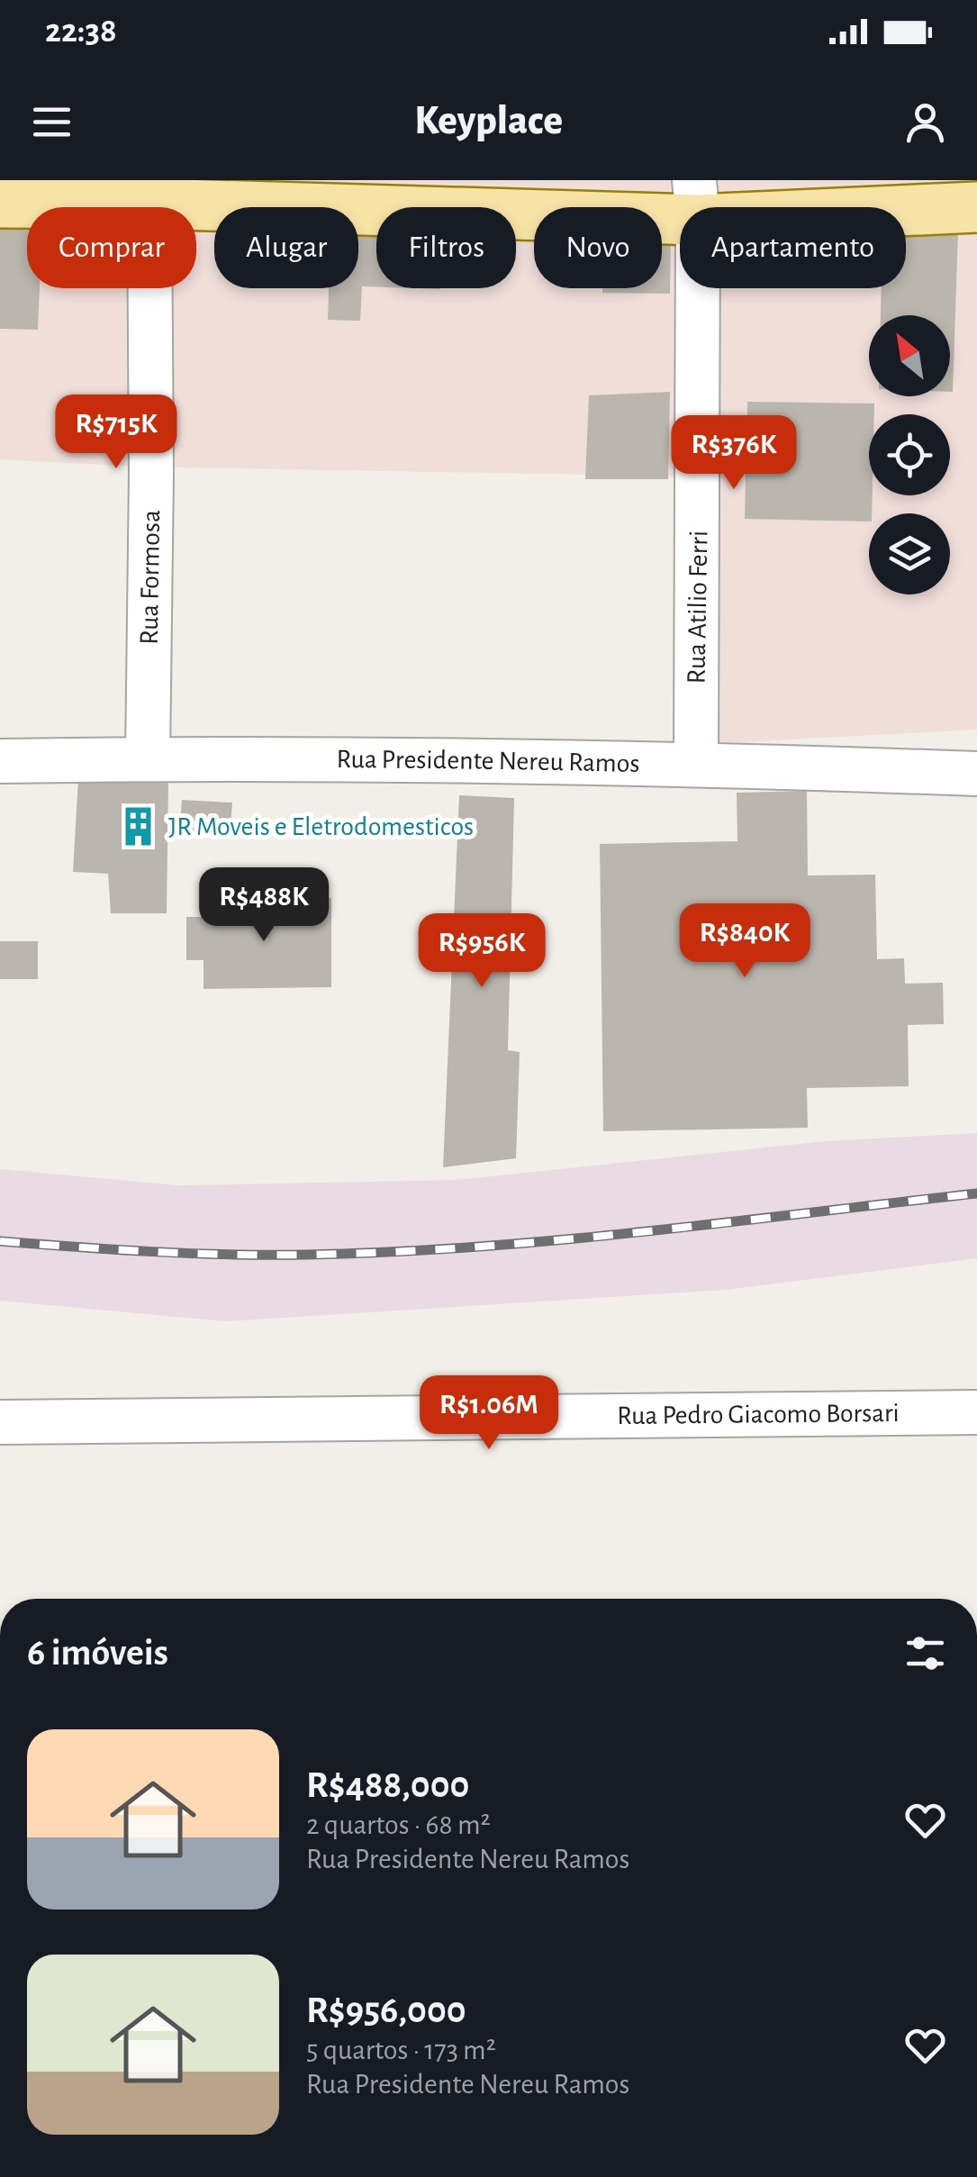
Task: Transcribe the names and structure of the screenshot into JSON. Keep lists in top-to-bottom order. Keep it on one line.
{"streets":{"street":["Rua Formosa","Rua Atilio Ferri","Rua Presidente Nereu Ramos","Rua Pedro Giacomo Borsari"]},"crossings":[["Rua Formosa","Rua Presidente Nereu Ramos"],["Rua Atilio Ferri","Rua Presidente Nereu Ramos"]],"places":{"building":["JR Moveis e Eletrodomesticos"]},"north":"top left","page":{"status":"22:38","header":"Keyplace","chip":["Comprar","Alugar","Filtros","Novo","Apartamento"],"price":["R$715K","R$376K","R$488K","R$840K","R$956K","R$1.06M"],"heading":"6 imóveis","list":[{"name":"R$488,000","note":"2 quartos · 68 m² · Rua Presidente Nereu Ramos"},{"name":"R$956,000","note":"5 quartos · 173 m² · Rua Presidente Nereu Ramos"}]}}
